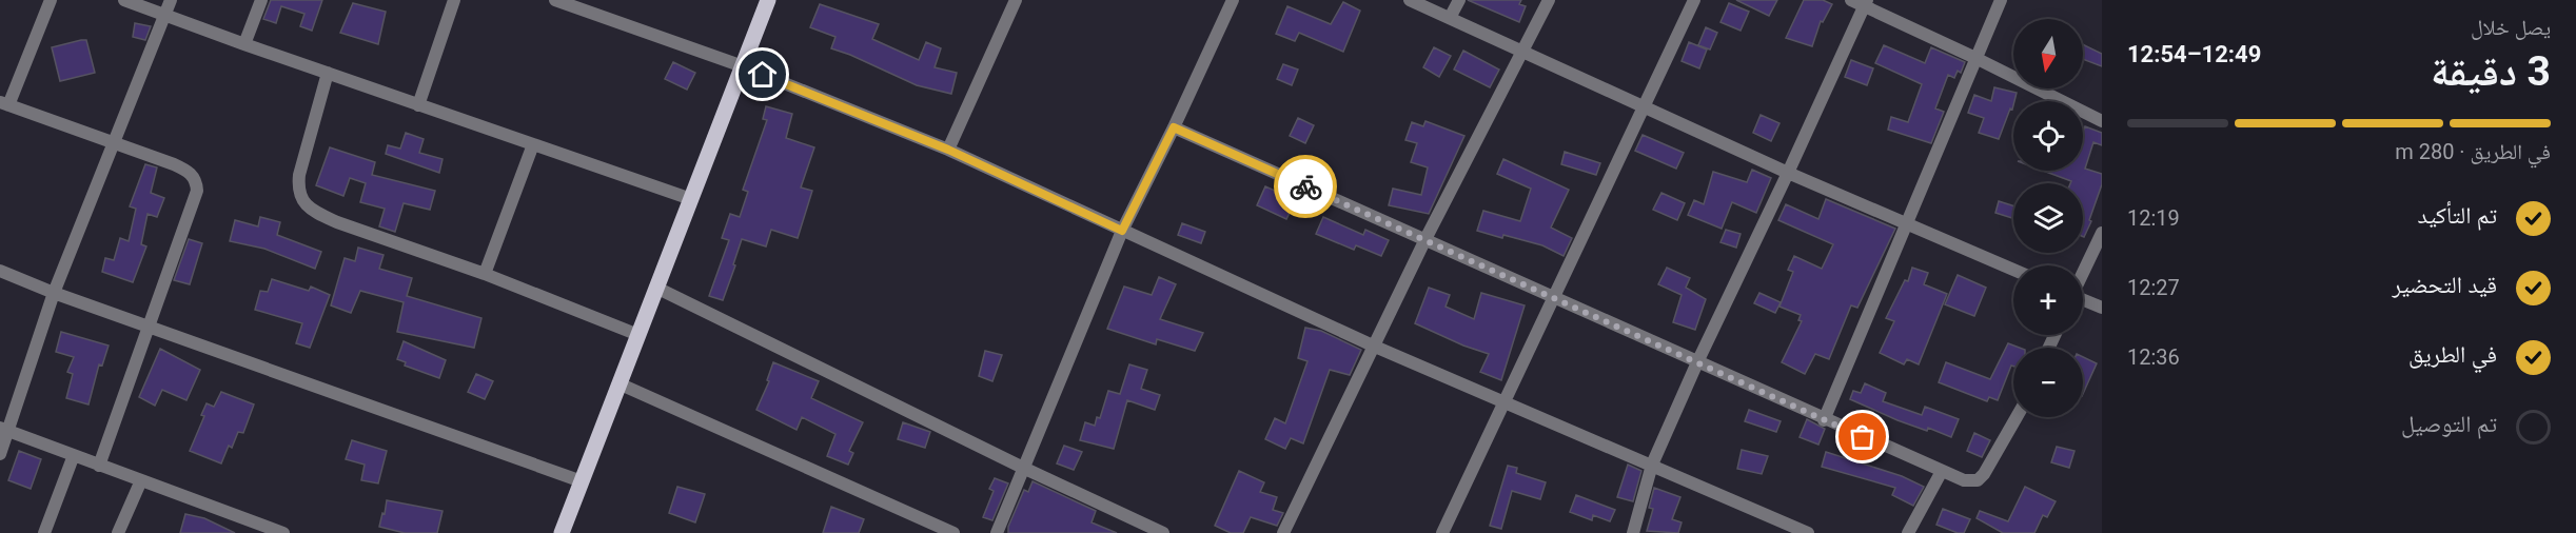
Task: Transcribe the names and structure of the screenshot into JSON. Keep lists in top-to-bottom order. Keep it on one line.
{"north":"bottom","page":{"heading":["3 دقيقة","يصل خلال","12:49–12:54"],"map_buttons":["+","−"],"bar":"في الطريق · 280 m","list":[["تم التأكيد","12:19"],["قيد التحضير","12:27"],["في الطريق","12:36"],"تم التوصيل"]}}
